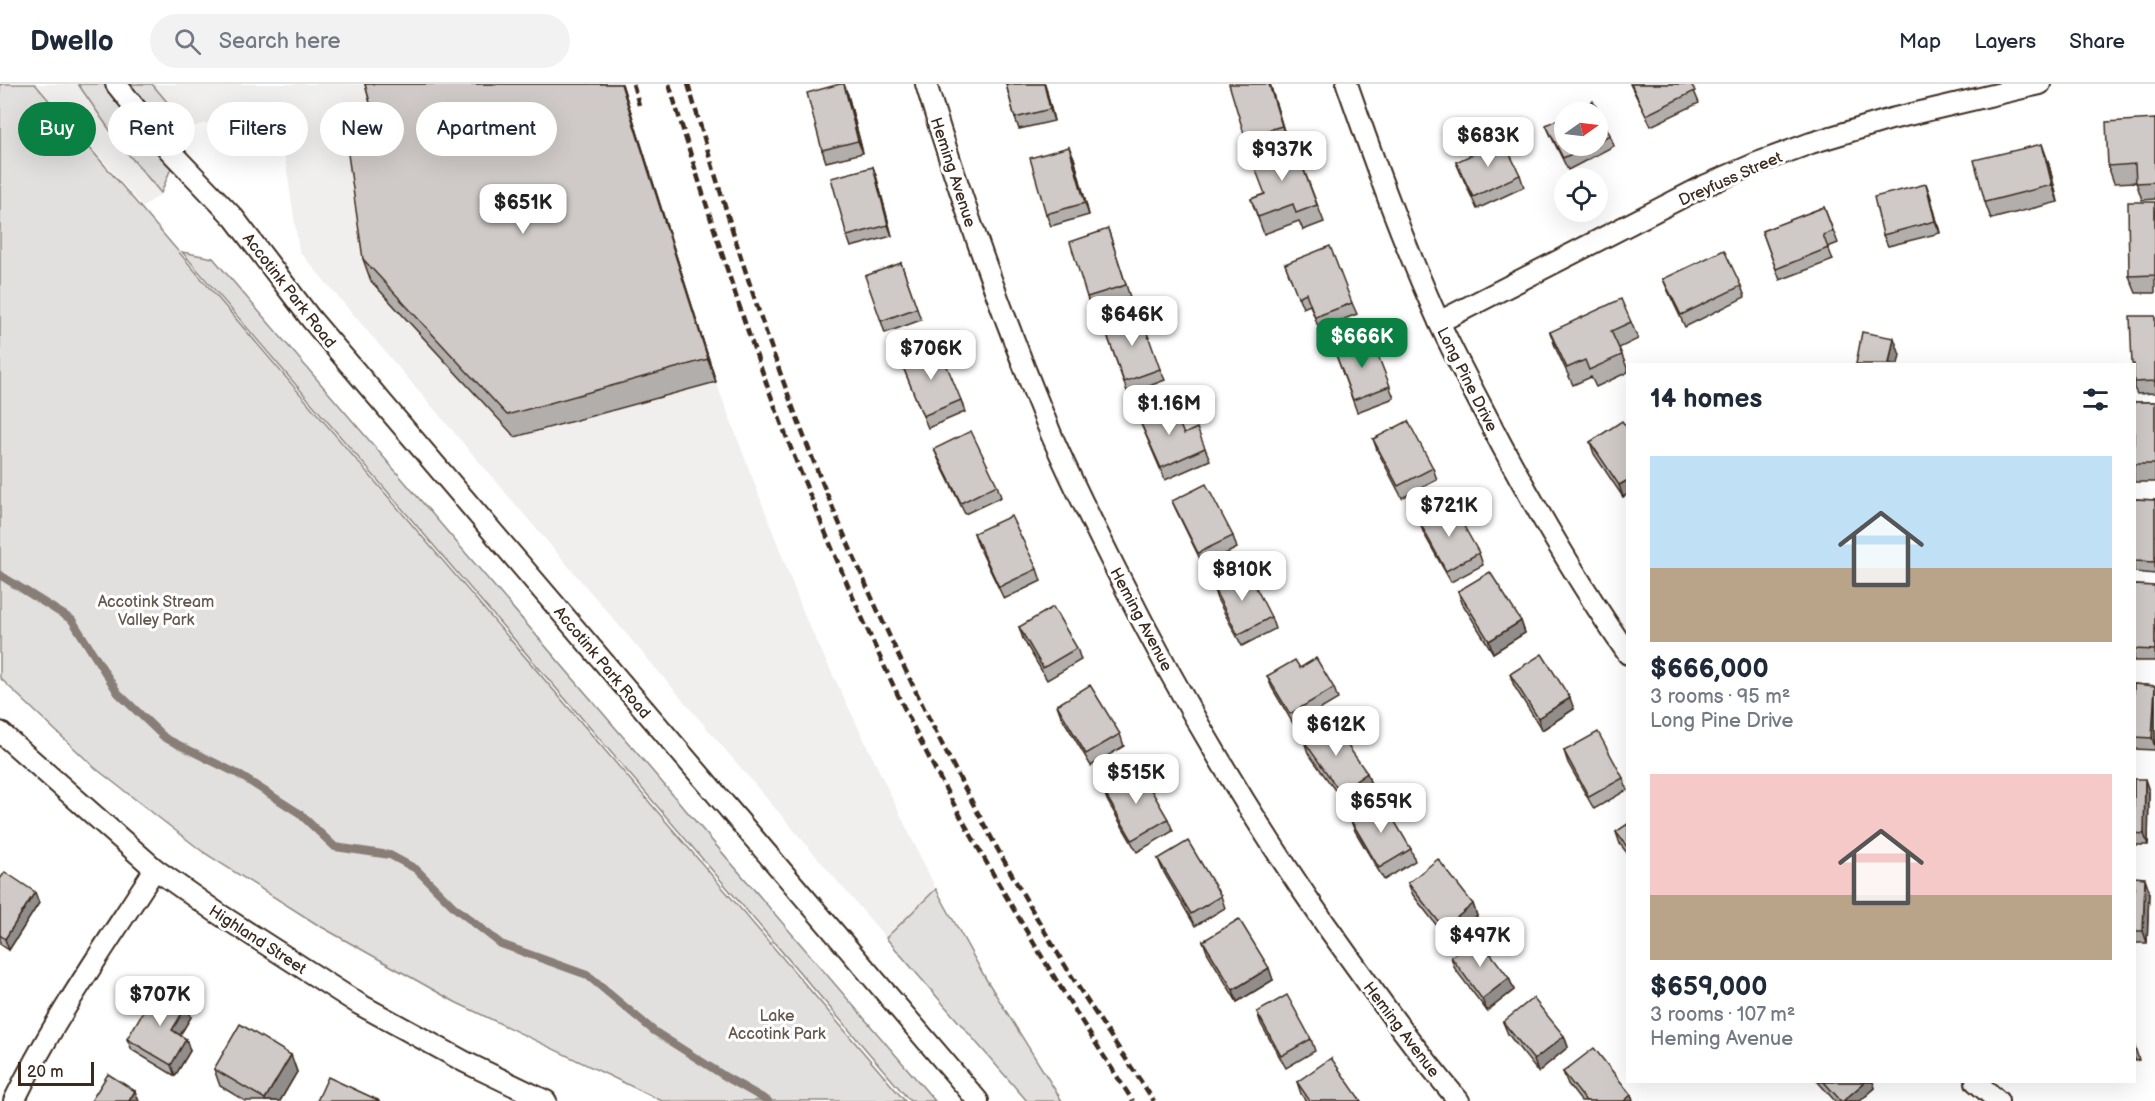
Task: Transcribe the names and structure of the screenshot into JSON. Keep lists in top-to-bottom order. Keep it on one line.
{"streets":{"street":["Heming Avenue","Dreyfuss Street","Accotink Park Road","Long Pine Drive","Highland Street"]},"crossings":[["Dreyfuss Street","Long Pine Drive"]],"parks":["Accotink Stream Valley Park","Lake Accotink Park"],"scale_bar":"20 m","north":"right","page":{"header":"Dwello","search":"Search here","nav":["Map","Layers","Share"],"chip":["Buy","Rent","Filters","New","Apartment"],"price":["$683K","$937K","$651K","$646K","$666K","$706K","$1.16M","$721K","$810K","$612K","$515K","$659K","$497K","$707K"],"heading":"14 homes","list":[{"name":"$666,000","note":"3 rooms · 95 m² · Long Pine Drive"},{"name":"$659,000","note":"3 rooms · 107 m² · Heming Avenue"}],"scale":"20 m"}}
